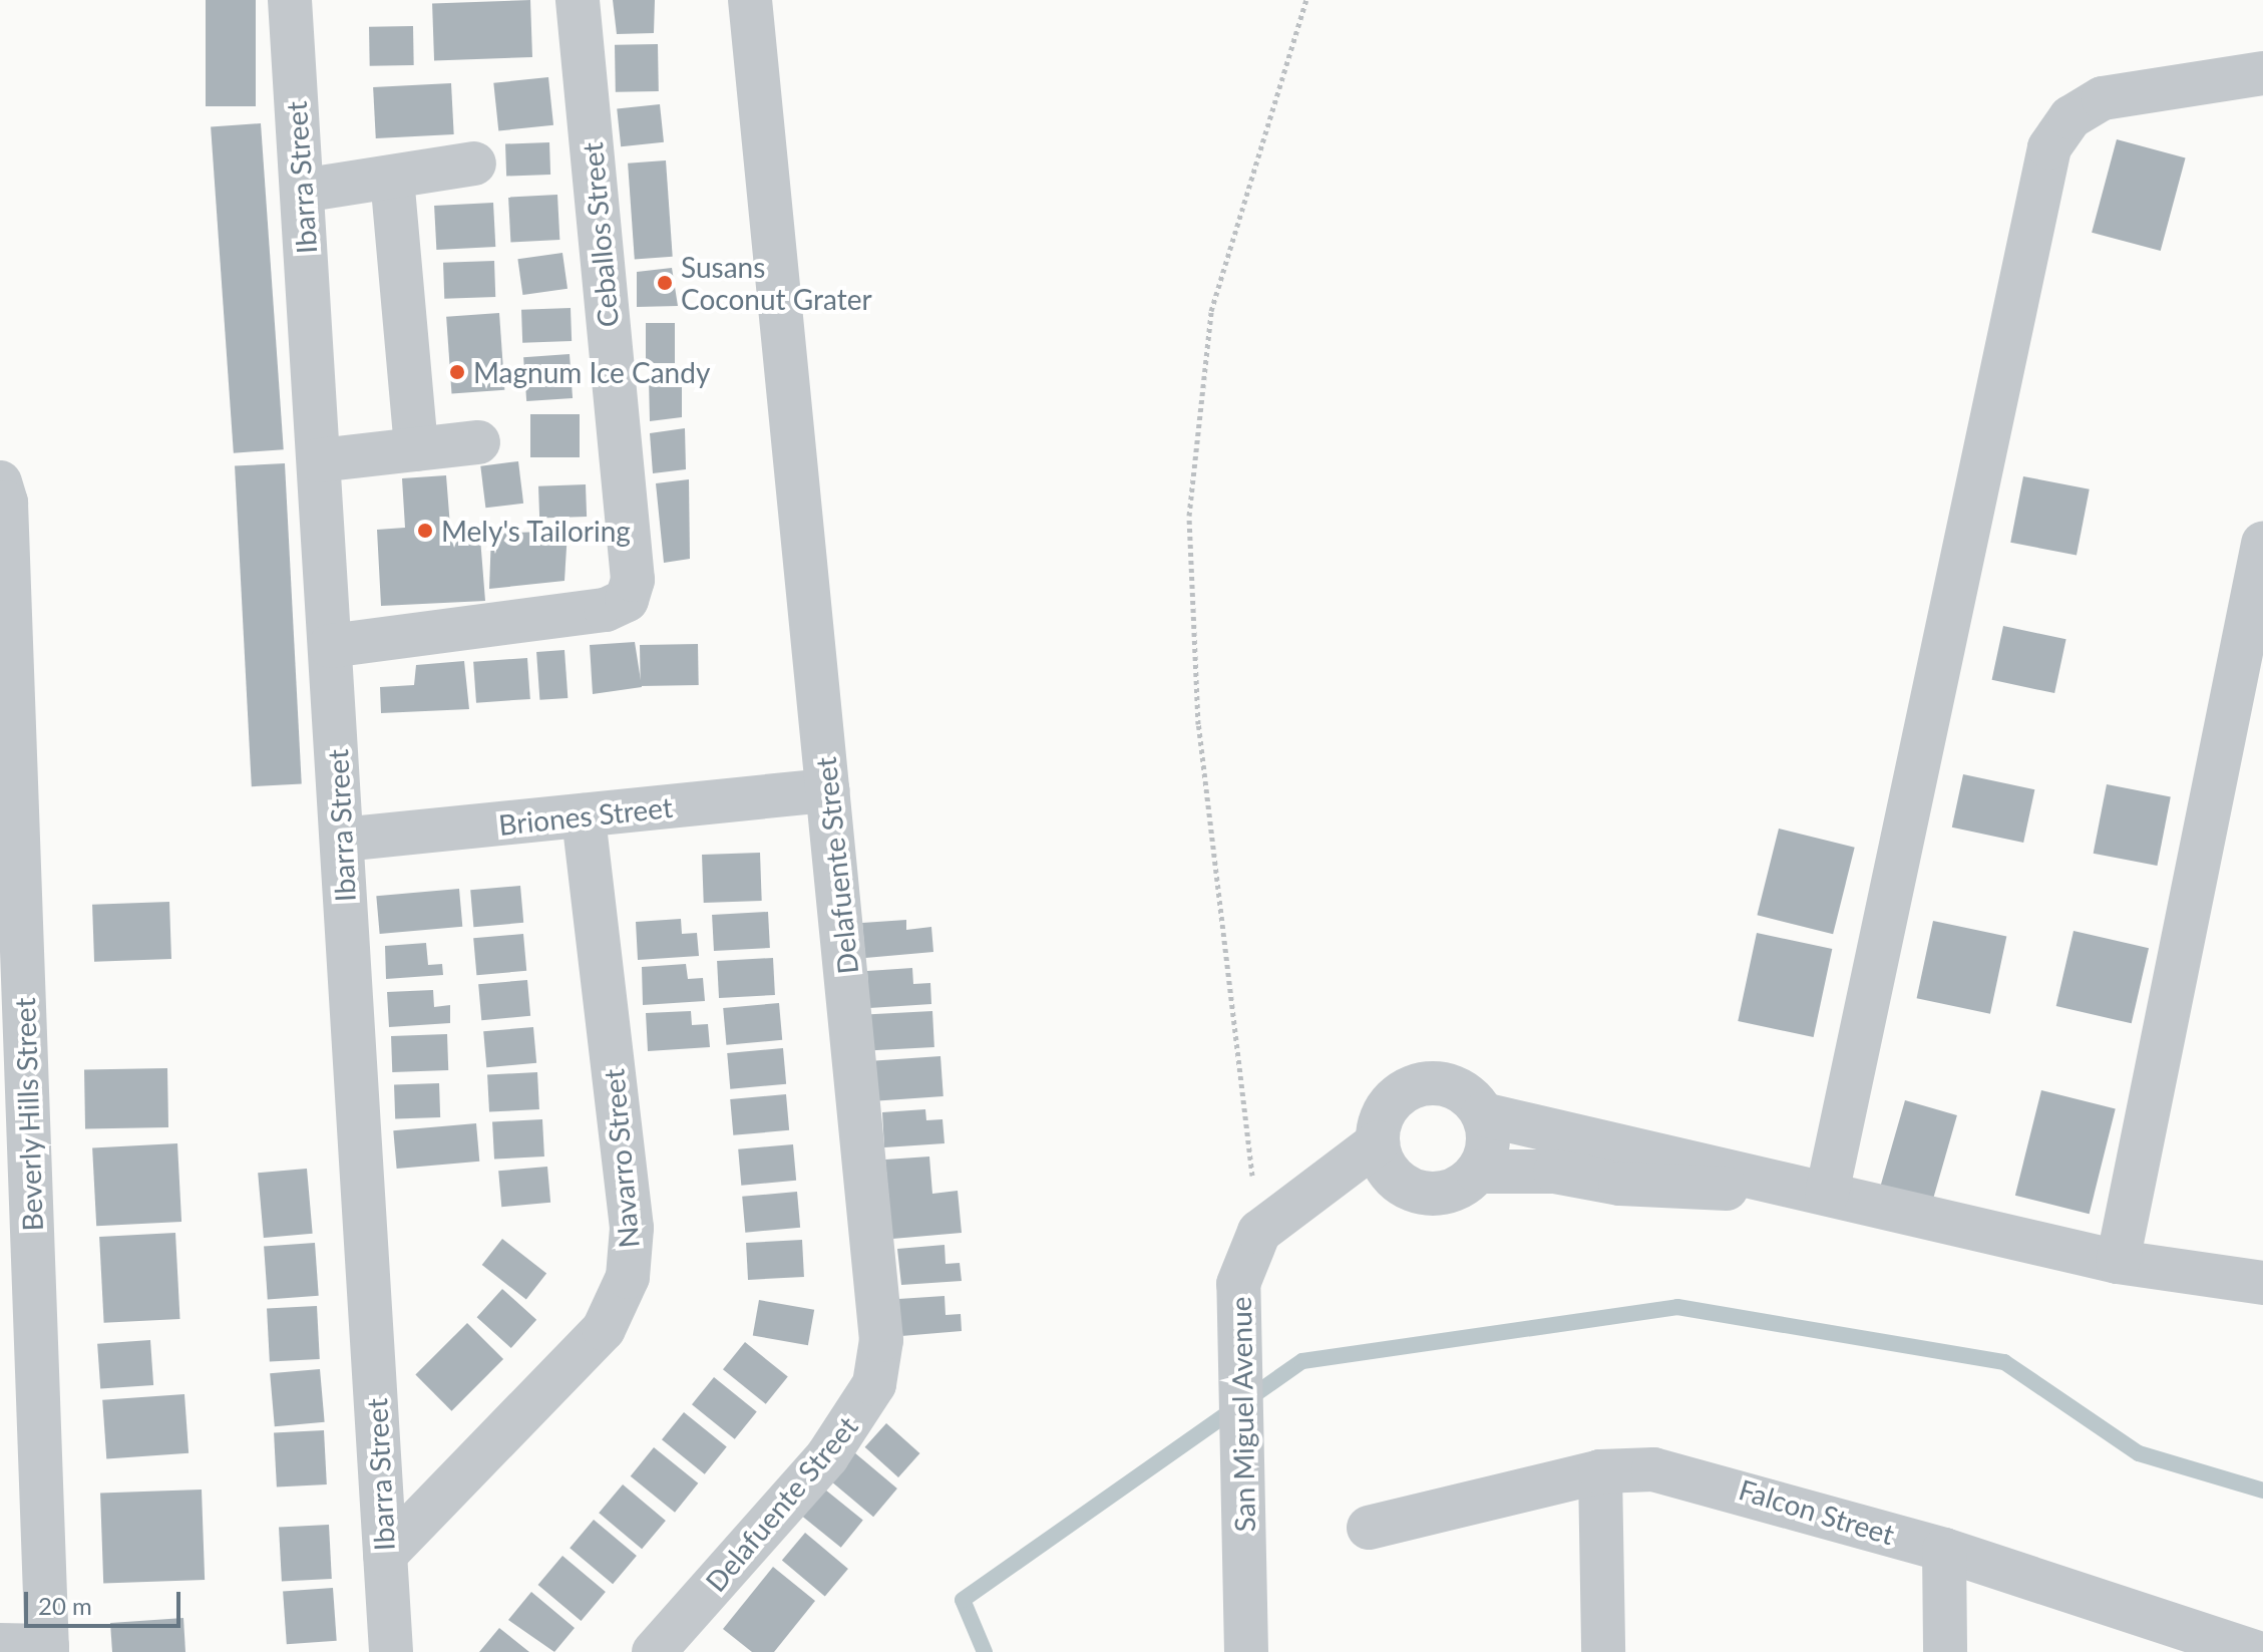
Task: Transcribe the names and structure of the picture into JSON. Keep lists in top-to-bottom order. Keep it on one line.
{"streets":{"street":["Ibarra Street","Ceballos Street","Briones Street","Delafuente Street","Beverly Hills Street","Navarro Street","San Miguel Avenue","Falcon Street"]},"crossings":[["Ibarra Street","Ceballos Street"],["Ibarra Street","Briones Street"],["Ibarra Street","Navarro Street"],["Briones Street","Delafuente Street"],["Briones Street","Navarro Street"]],"places":["Susans Coconut Grater","Magnum Ice Candy","Mely's Tailoring"],"scale_bar":"20 m"}
